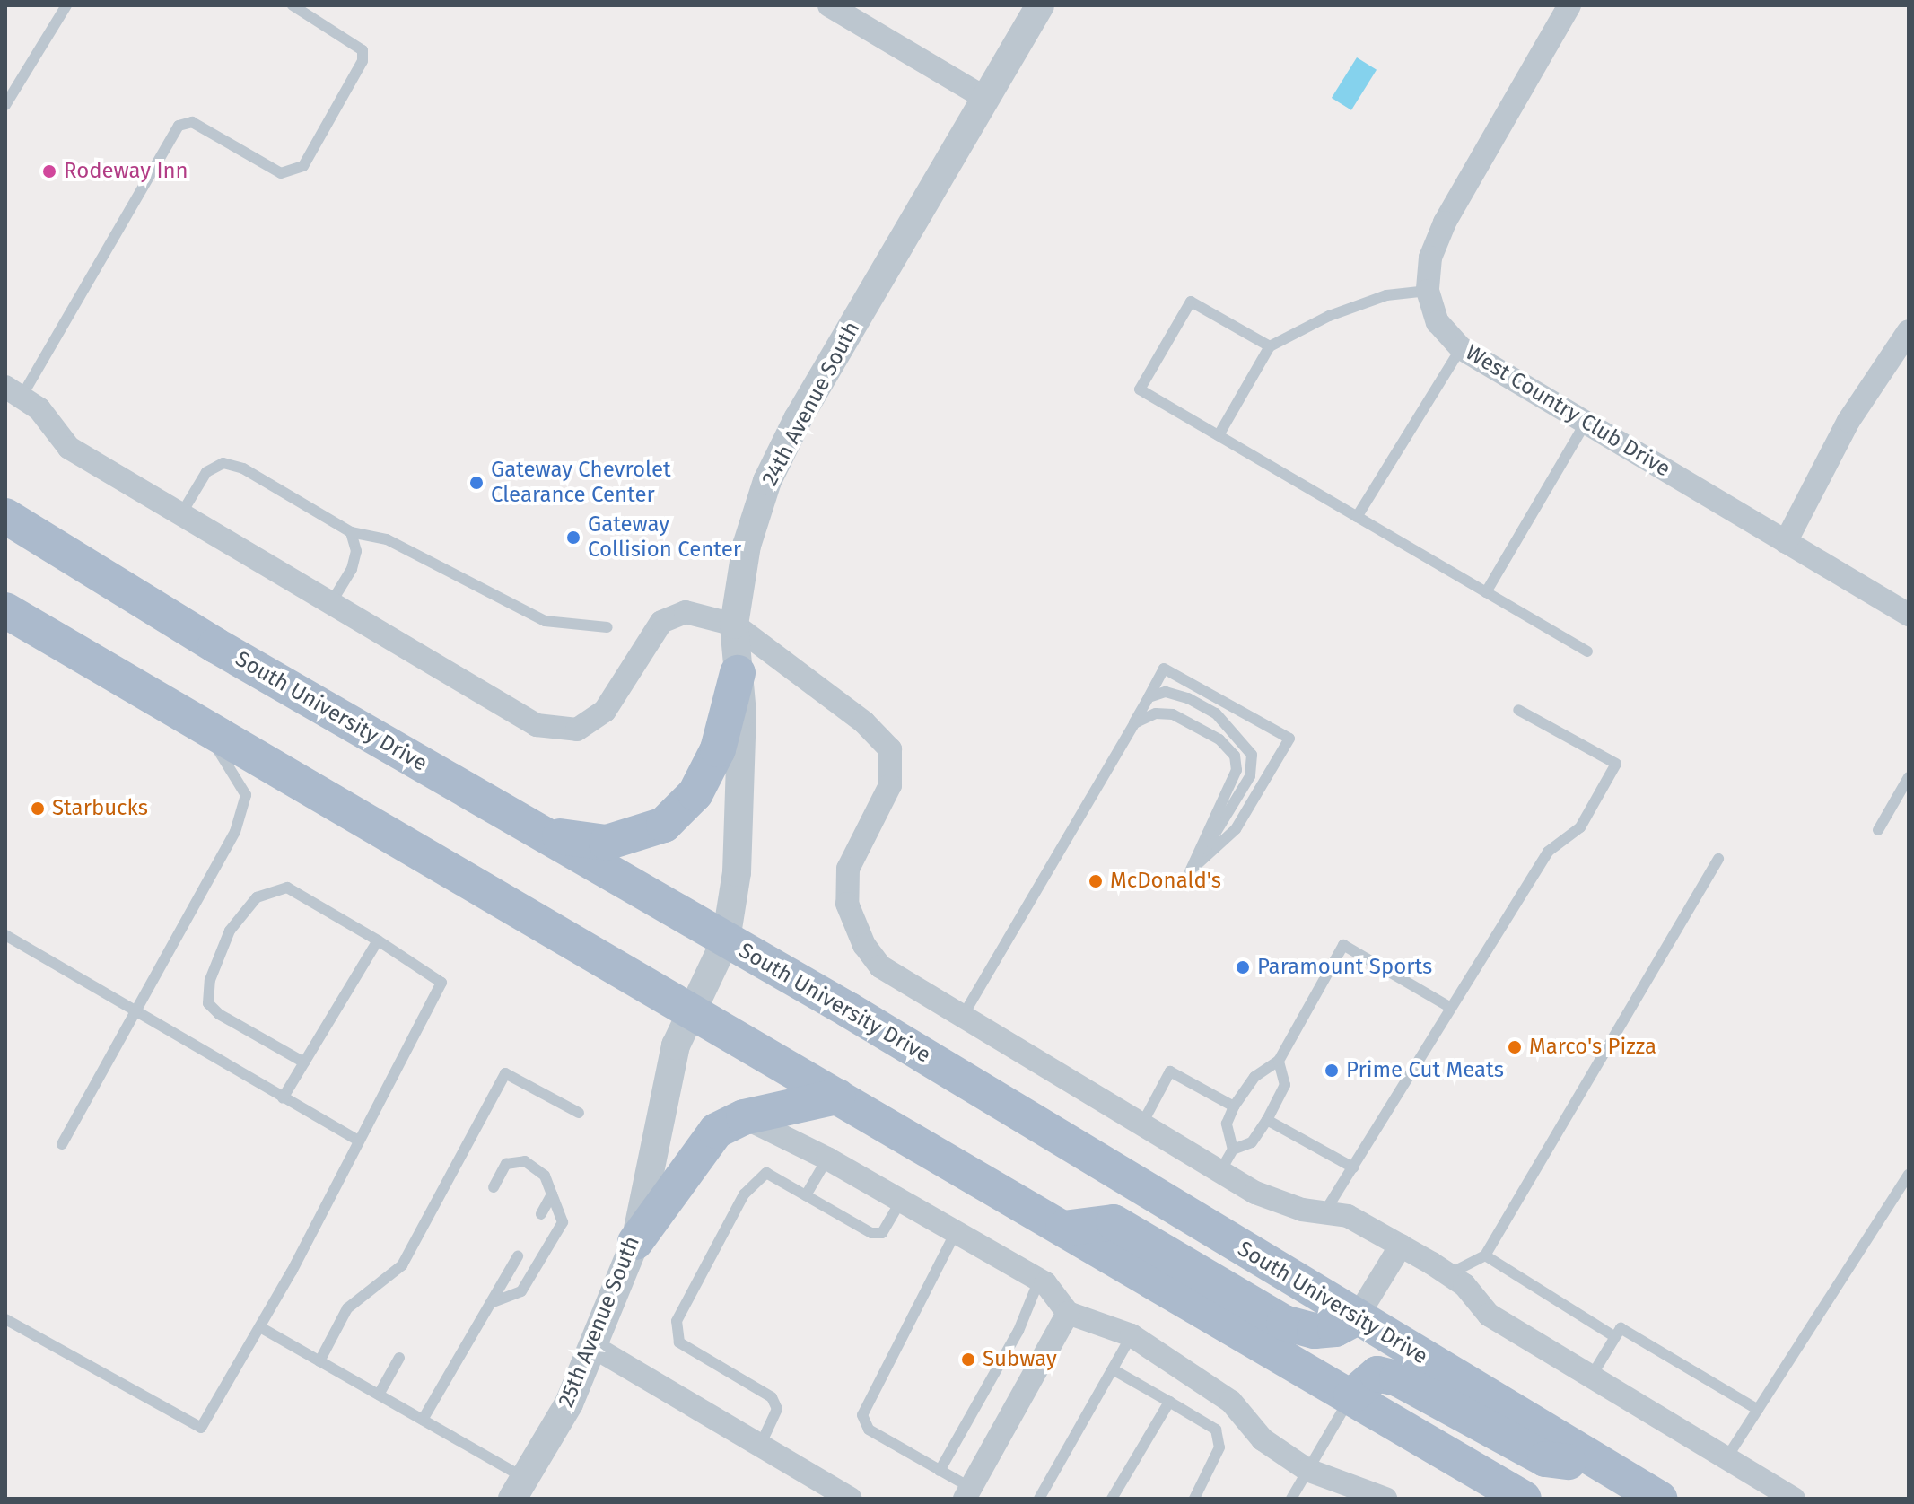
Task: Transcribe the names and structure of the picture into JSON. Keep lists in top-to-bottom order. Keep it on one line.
{"streets":{"main road":["South University Drive"],"street":["24th Avenue South","West Country Club Drive","25th Avenue South"]},"crossings":[["24th Avenue South","South University Drive"],["24th Avenue South","25th Avenue South"]],"places":["Rodeway Inn","Gateway Chevrolet Clearance Center","Gateway Collision Center","Starbucks","McDonald's","Paramount Sports","Marco's Pizza","Prime Cut Meats","Subway"]}
